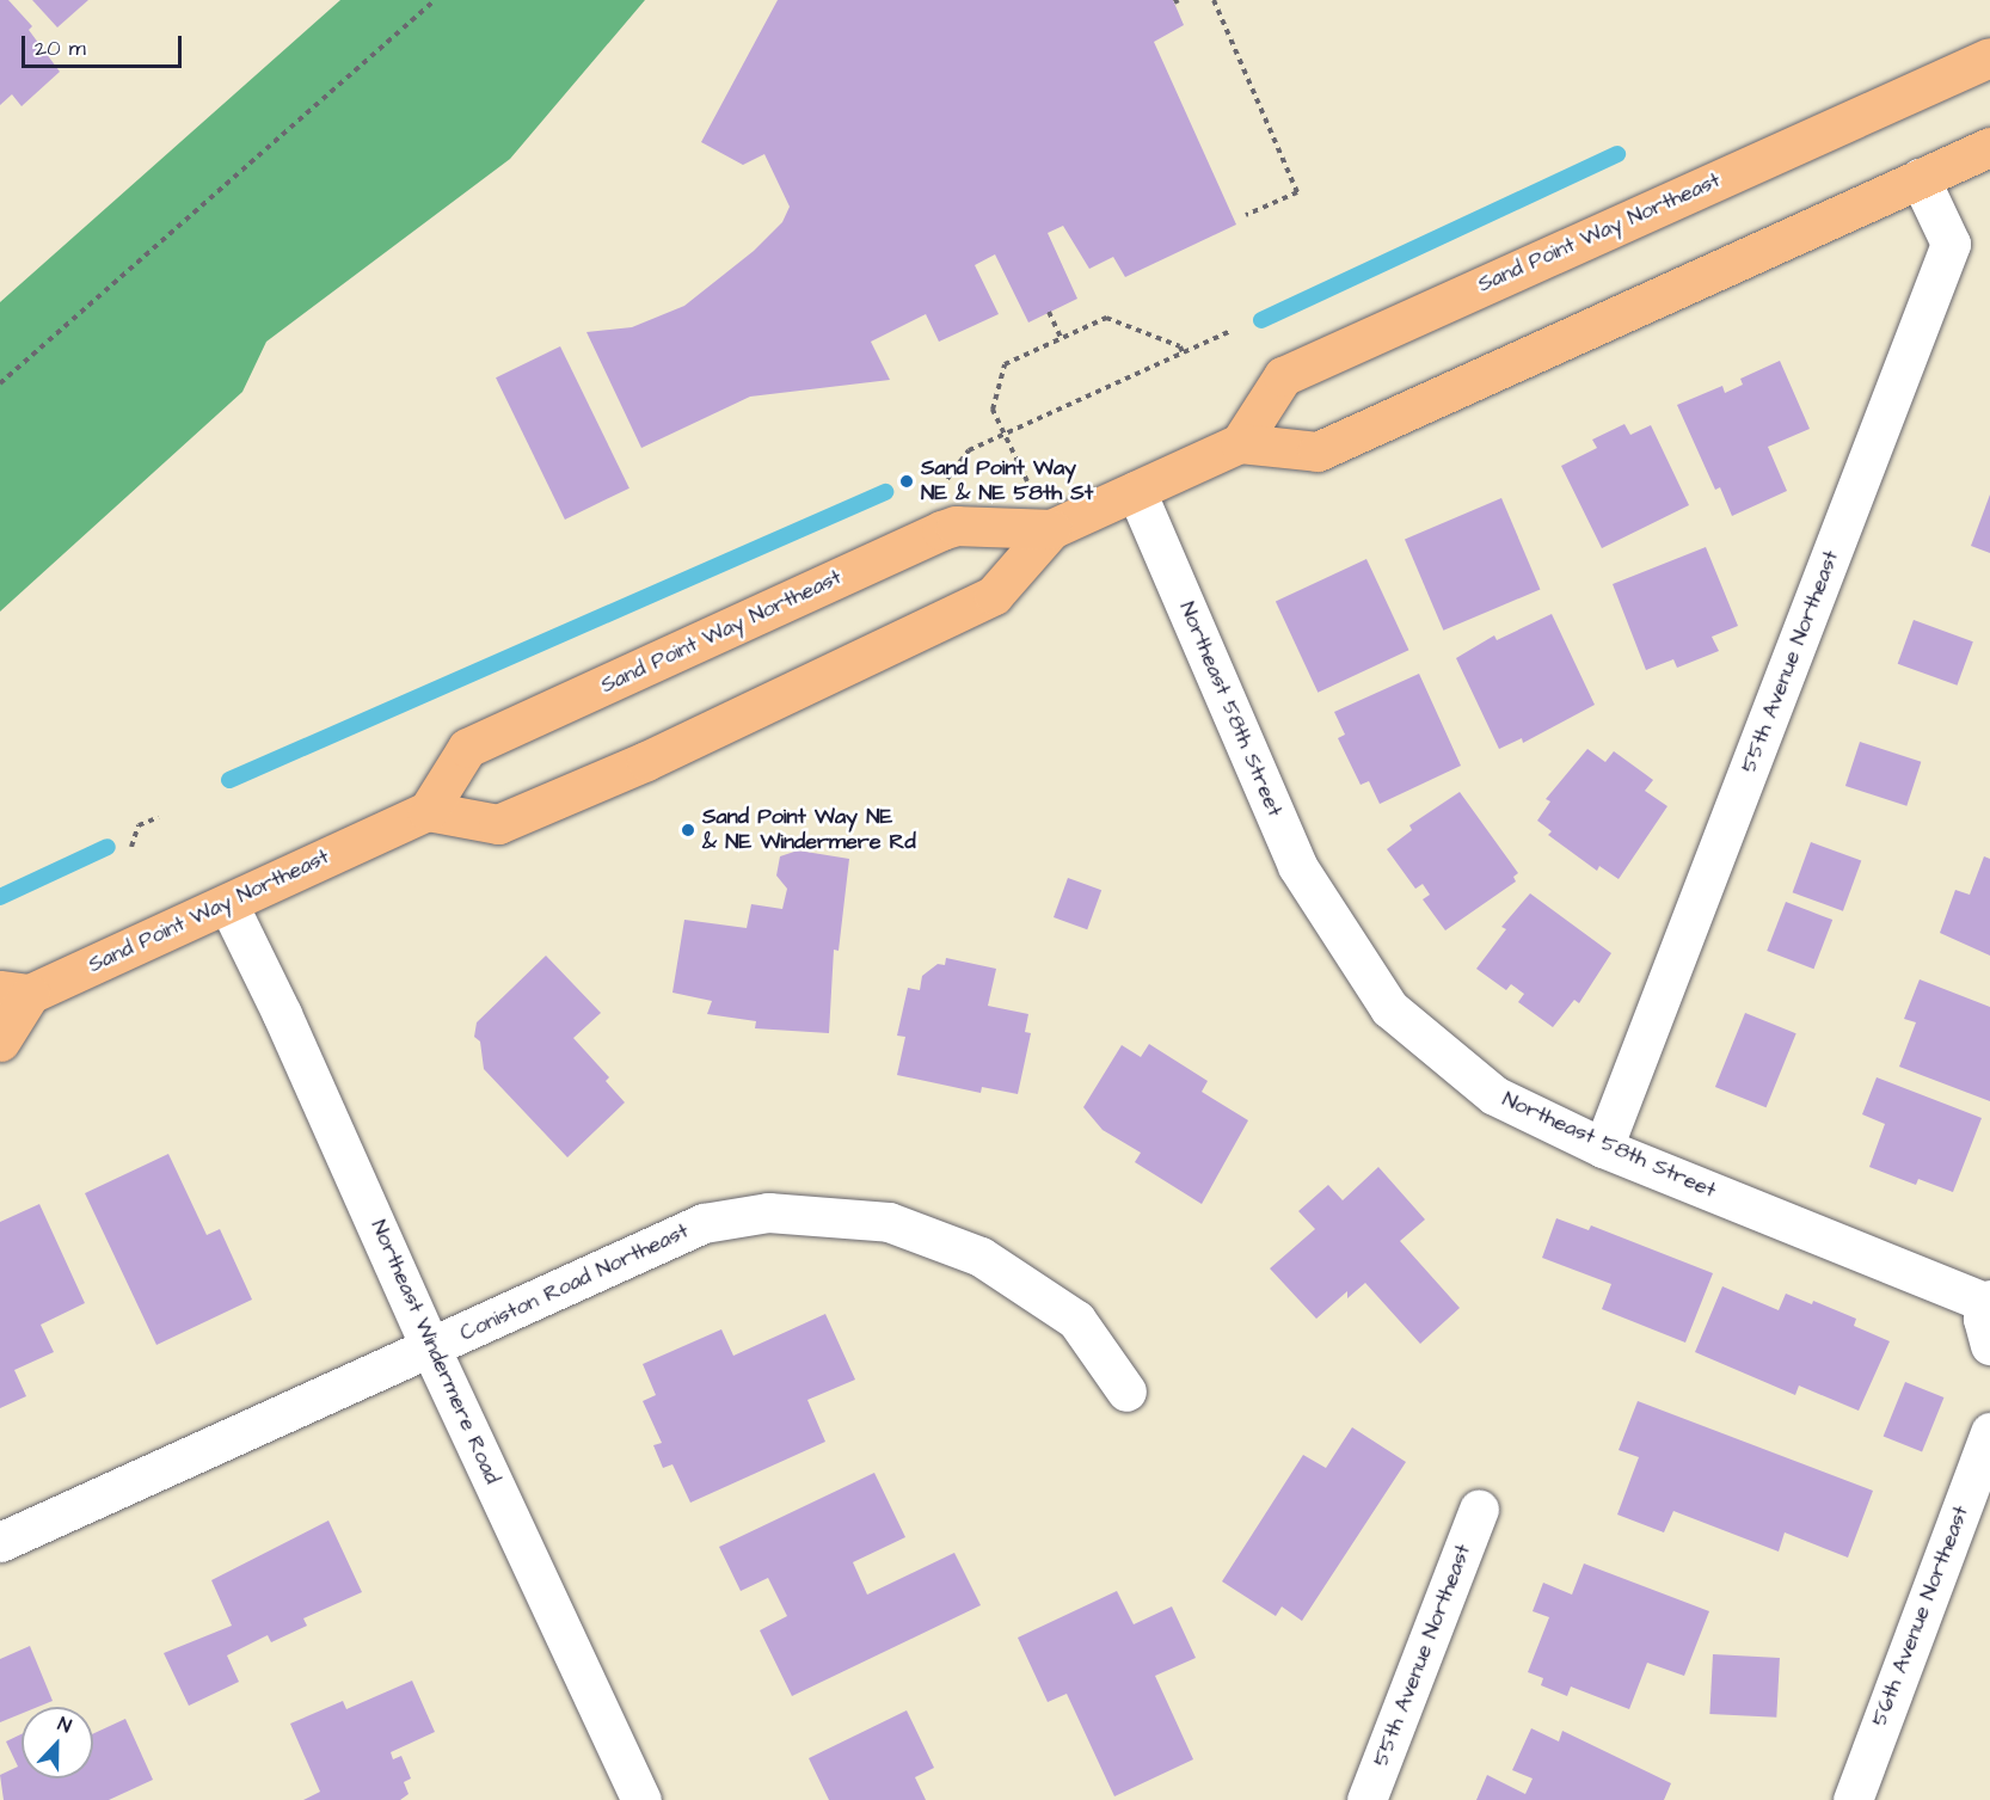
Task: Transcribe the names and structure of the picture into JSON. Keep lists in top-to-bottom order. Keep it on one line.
{"streets":{"main road":["Sand Point Way Northeast"],"street":["55th Avenue Northeast","Northeast 58th Street","Coniston Road Northeast","Northeast Windermere Road","56th Avenue Northeast"]},"crossings":[["Sand Point Way Northeast","Northeast 58th Street"],["Sand Point Way Northeast","Northeast Windermere Road"],["55th Avenue Northeast","Northeast 58th Street"],["Coniston Road Northeast","Northeast Windermere Road"]],"places":["Sand Point Way NE & NE 58th St","Sand Point Way NE & NE Windermere Rd"],"scale_bar":"20 m","north":"top"}
